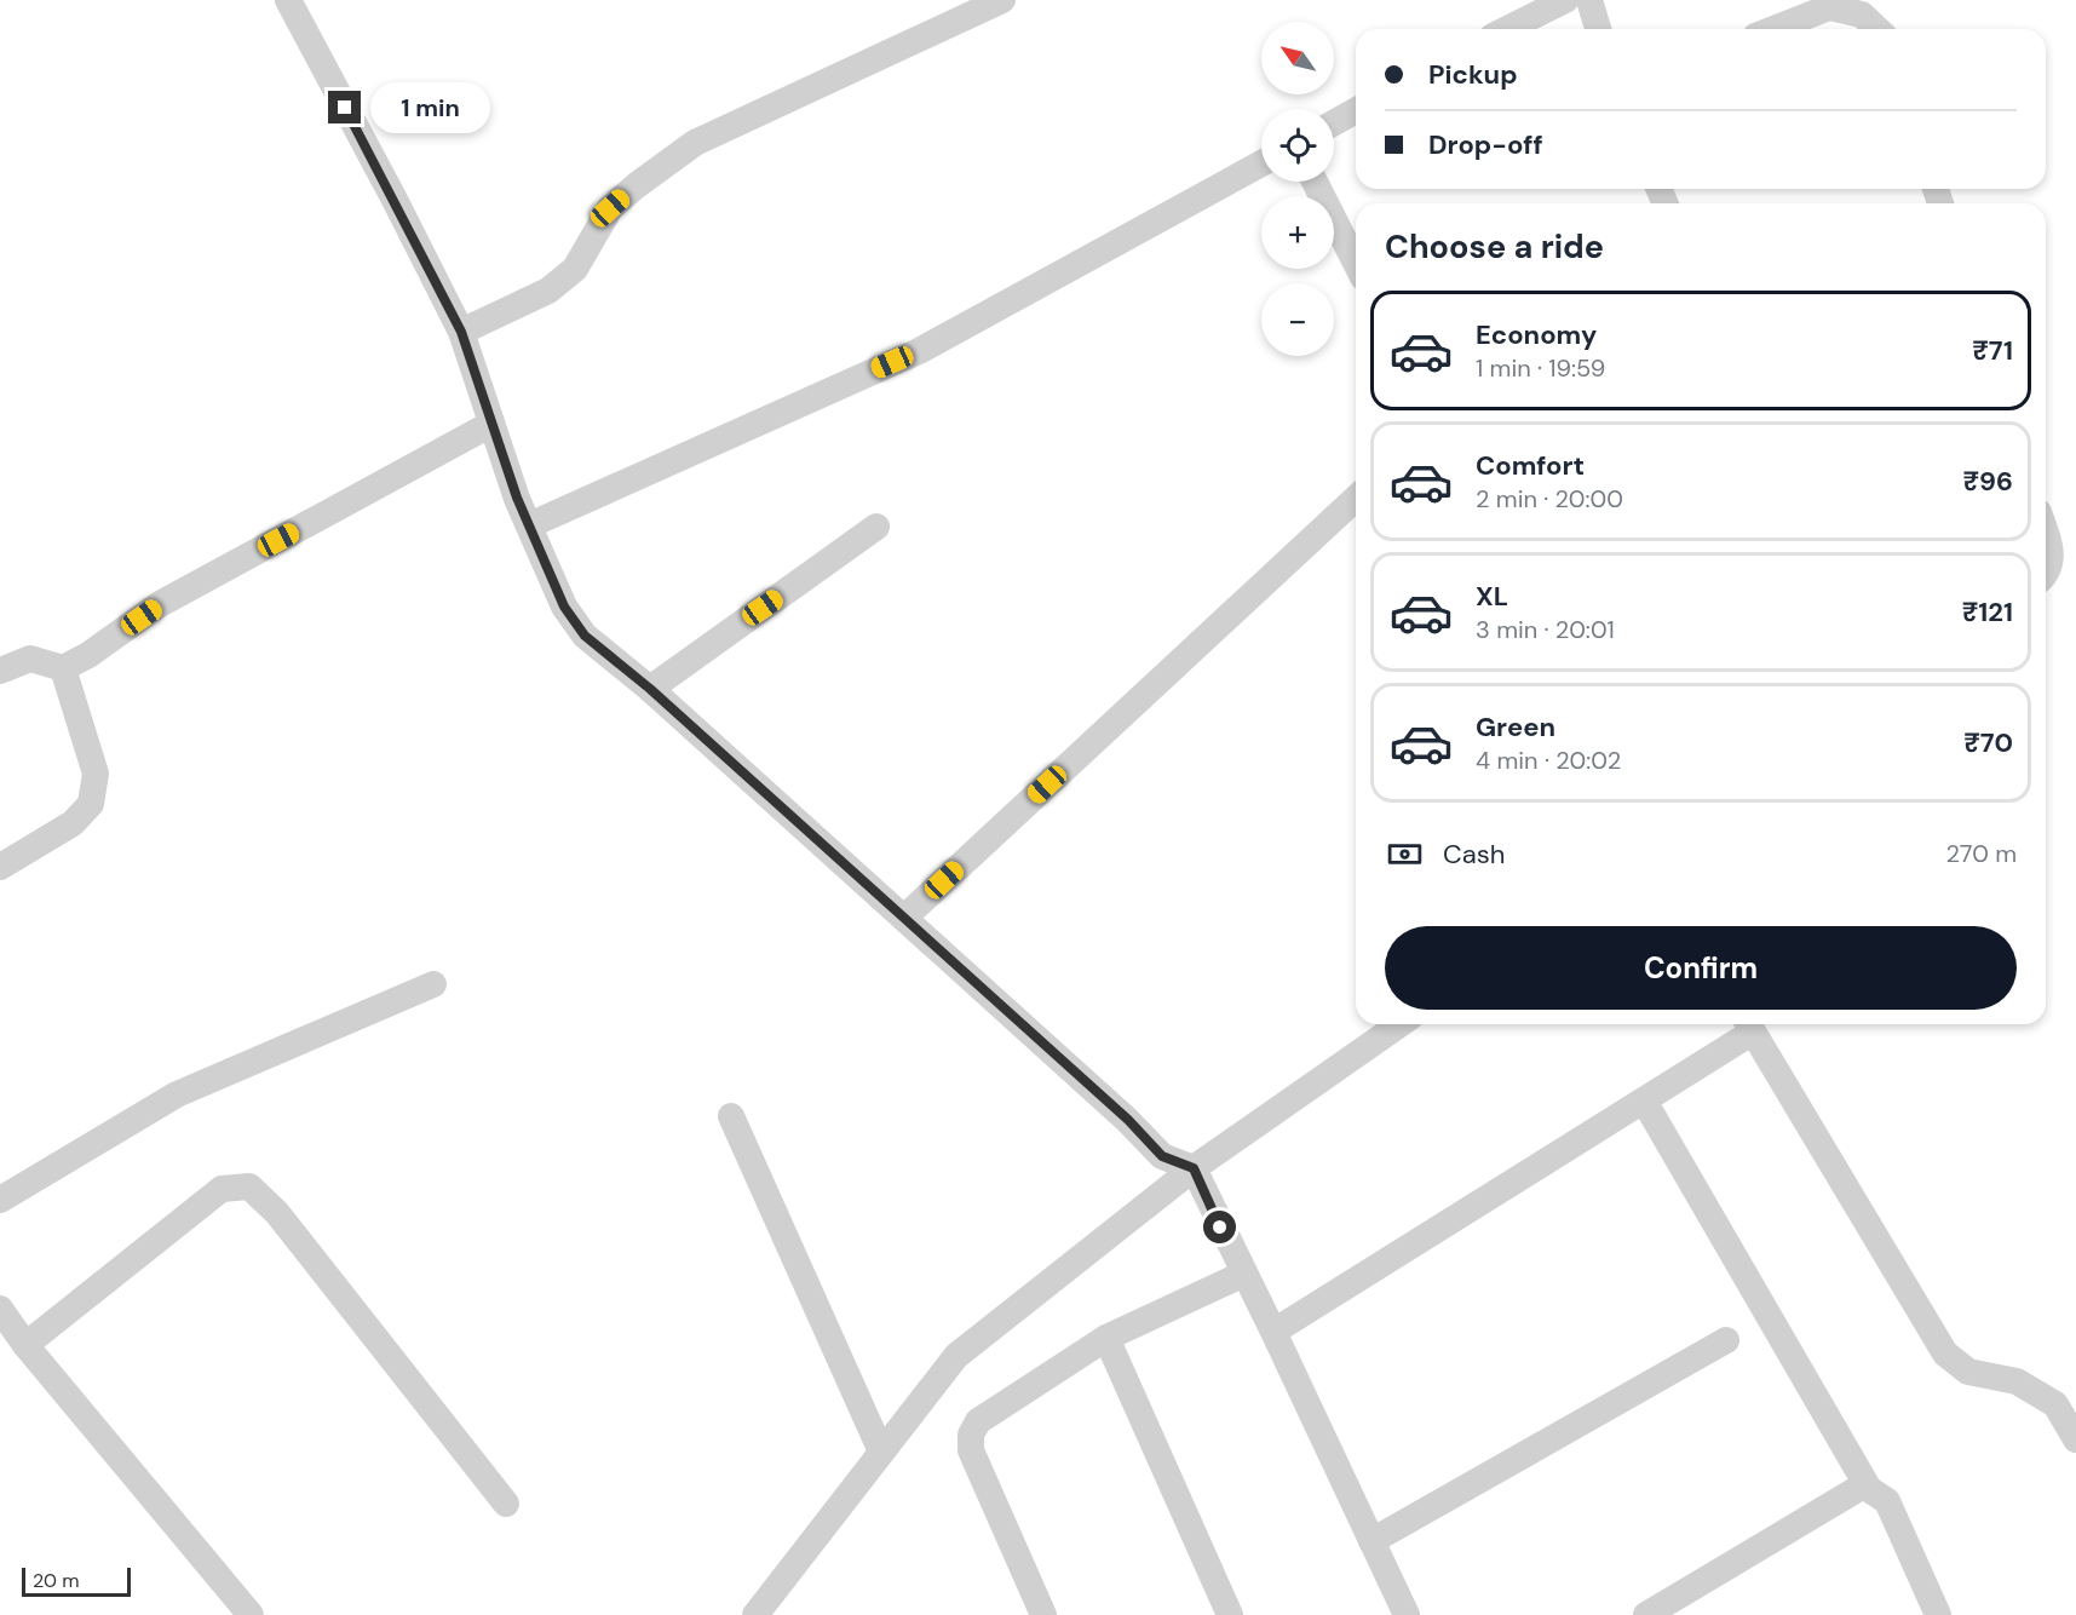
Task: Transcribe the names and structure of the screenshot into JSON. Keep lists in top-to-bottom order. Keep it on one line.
{"scale_bar":"20 m","north":"top left","page":{"map_buttons":["+","−"],"banner":["Pickup","Drop-off"],"bubble":"1 min","heading":"Choose a ride","list":[{"name":"Economy","note":"1 min · 19:59","value":"₹71"},{"name":"Comfort","note":"2 min · 20:00","value":"₹96"},{"name":"XL","note":"3 min · 20:01","value":"₹121"},{"name":"Green","note":"4 min · 20:02","value":"₹70"}],"pay":["Cash","270 m"],"buttons":"Confirm","scale":"20 m"}}
